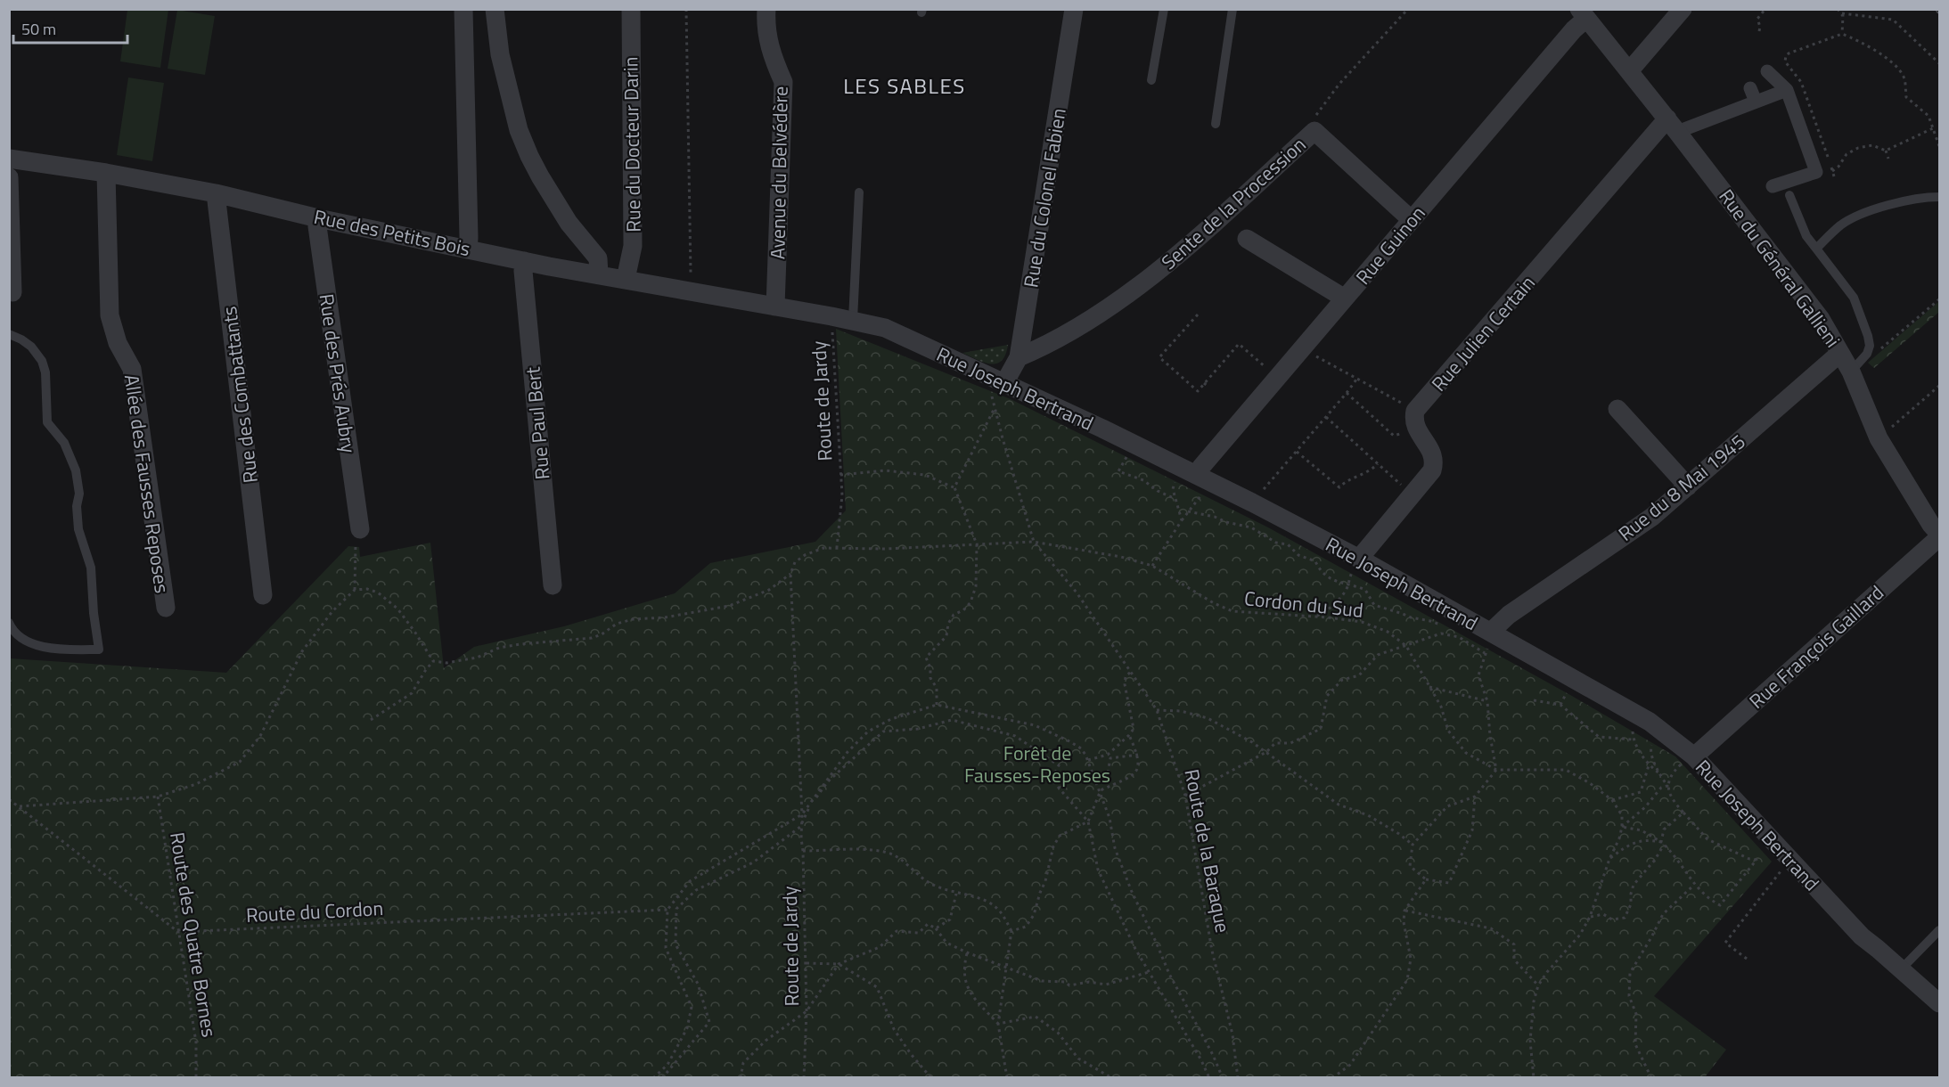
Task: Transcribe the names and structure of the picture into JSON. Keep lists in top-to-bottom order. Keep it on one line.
{"streets":{"street":["Rue du Docteur Darin","Avenue du Belvédère","Rue du Colonel Fabien","Sente de la Procession","Rue des Petits Bois","Rue Guinon","Rue du Général Gallieni","Rue Julien Certain","Rue des Prés Aubry","Rue Joseph Bertrand","Rue des Combattants","Rue Paul Bert","Allée des Fausses Reposes","Rue du 8 Mai 1945","Rue François Gaillard"],"path":["Route de Jardy","Cordon du Sud","Route de la Baraque","Route du Cordon","Route des Quatre Bornes"]},"crossings":[["Rue du Docteur Darin","Rue des Petits Bois"],["Avenue du Belvédère","Rue des Petits Bois"],["Avenue du Belvédère","Rue Joseph Bertrand"],["Rue du Colonel Fabien","Sente de la Procession"],["Rue du Colonel Fabien","Rue Joseph Bertrand"],["Rue des Petits Bois","Rue des Prés Aubry"],["Rue des Petits Bois","Rue Joseph Bertrand"],["Rue des Petits Bois","Rue des Combattants"],["Rue des Petits Bois","Rue Paul Bert"],["Rue des Petits Bois","Allée des Fausses Reposes"],["Rue Guinon","Rue du Général Gallieni"],["Rue Guinon","Rue Joseph Bertrand"],["Rue du Général Gallieni","Rue Julien Certain"],["Rue du Général Gallieni","Rue du 8 Mai 1945"],["Rue Joseph Bertrand","Route de Jardy"],["Rue Joseph Bertrand","Rue du 8 Mai 1945"],["Rue Joseph Bertrand","Rue François Gaillard"],["Route de Jardy","Cordon du Sud"],["Cordon du Sud","Route de la Baraque"],["Route du Cordon","Route des Quatre Bornes"]],"districts":["LES SABLES"],"parks":["Forêt de Fausses-Reposes"],"scale_bar":"50 m"}
